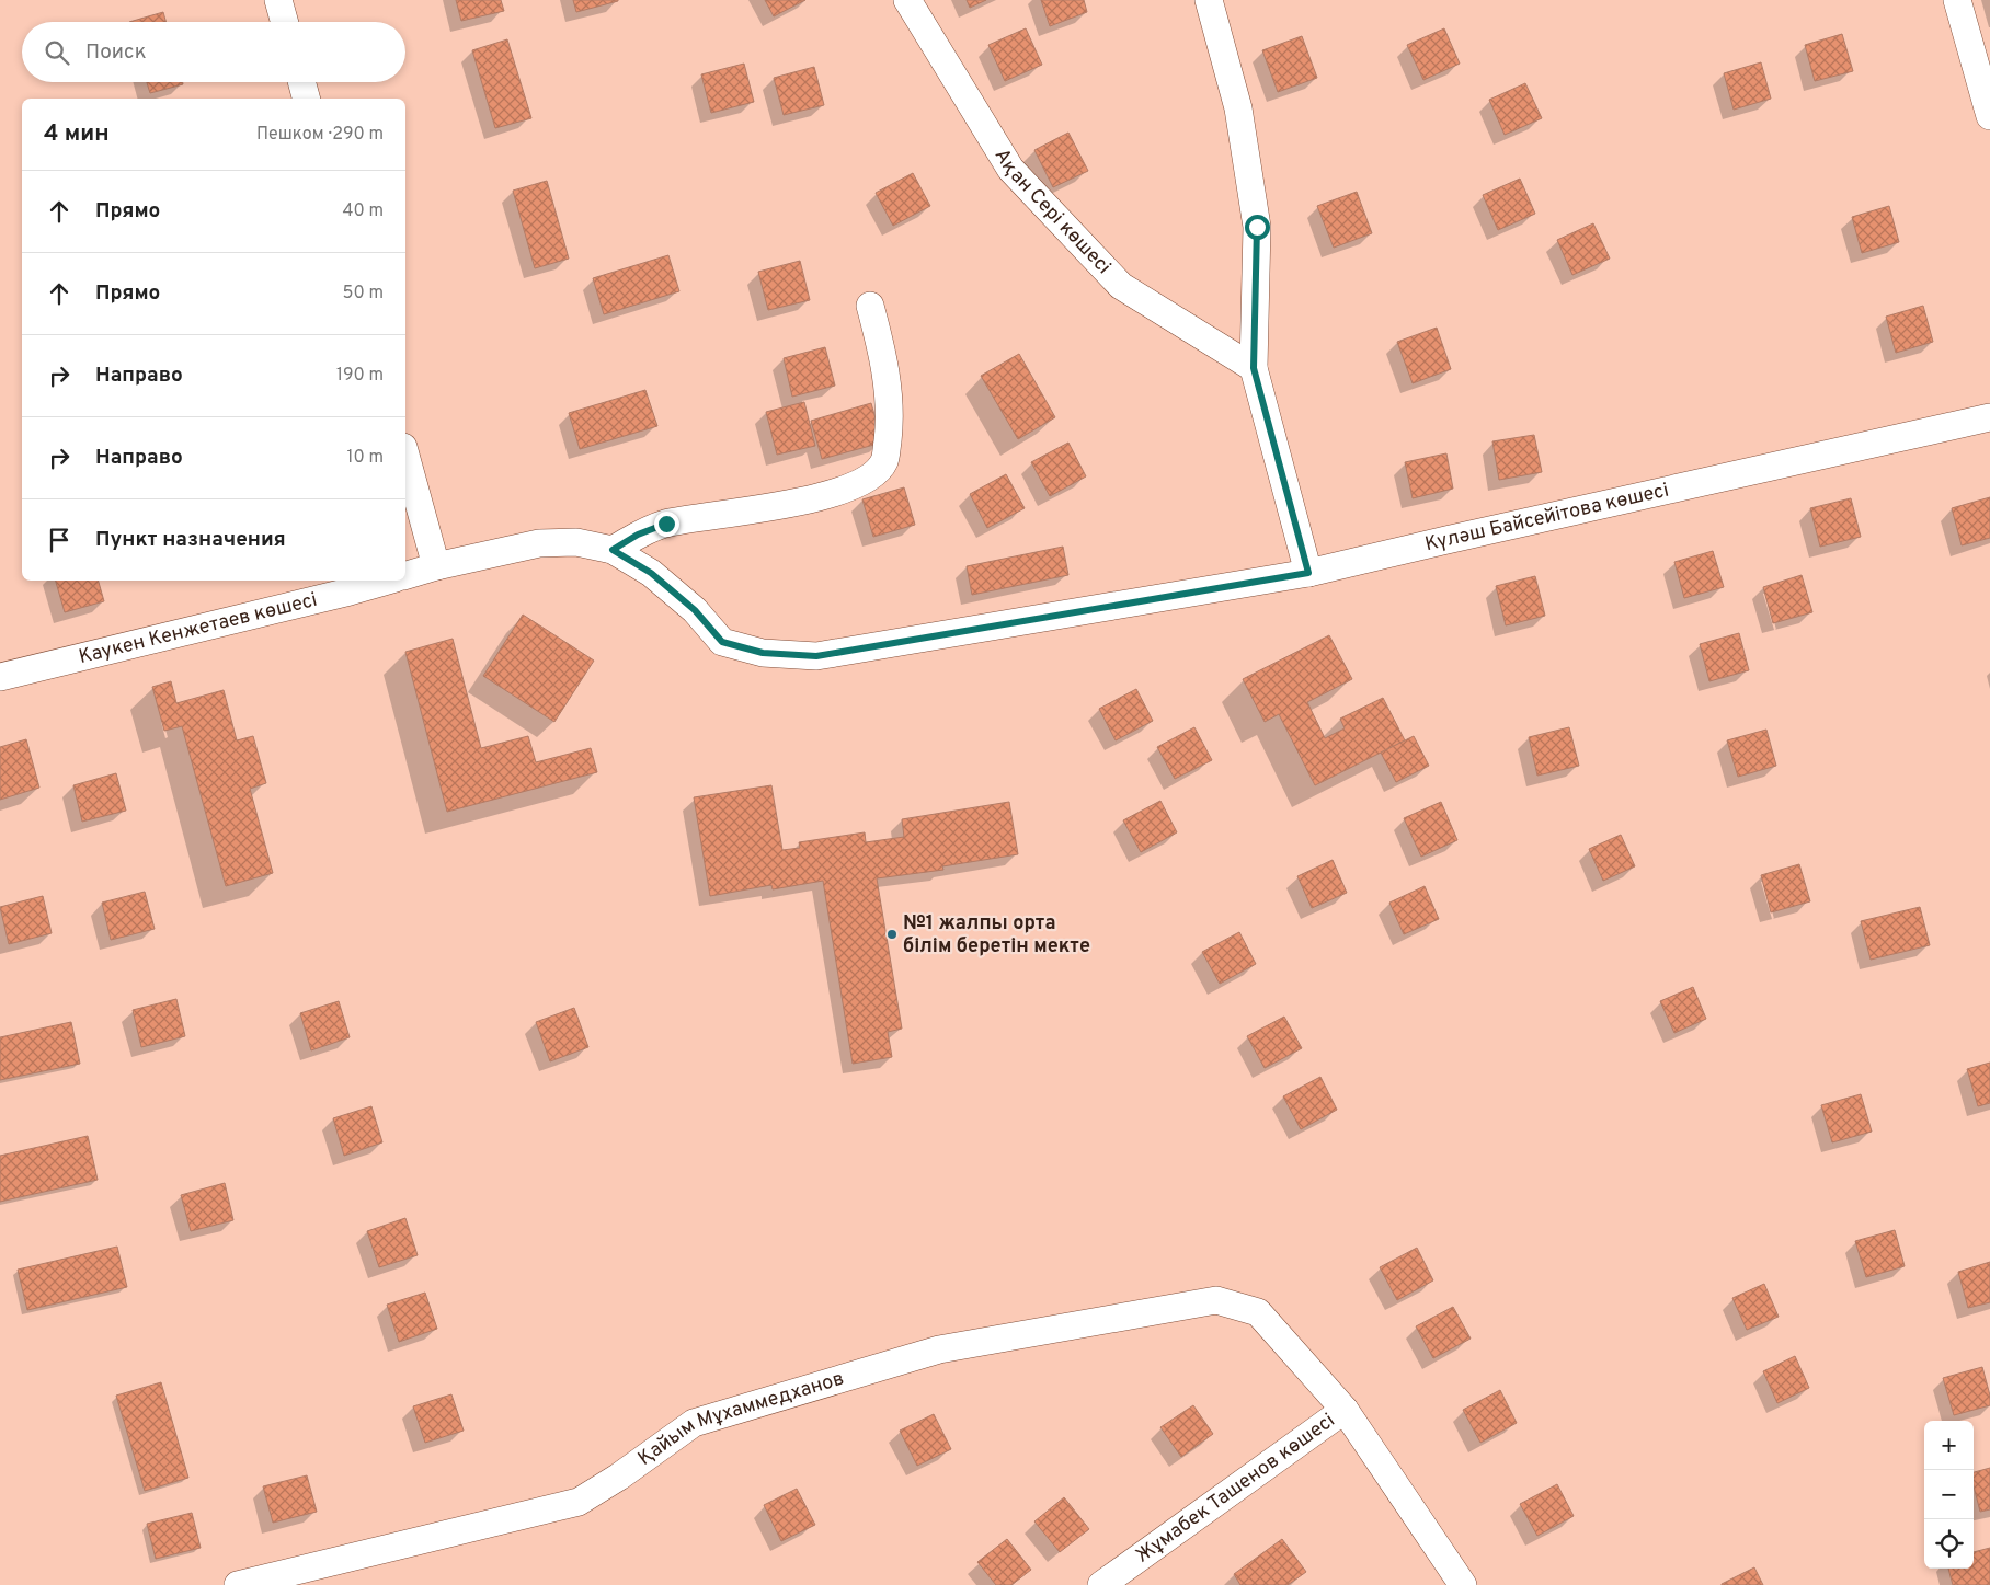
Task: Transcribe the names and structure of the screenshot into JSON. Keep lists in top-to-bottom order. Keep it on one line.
{"streets":{"street":["Ақан Сері көшесі","Күләш Байсейітова көшесі","Каукен Кенжетаев көшесі","Қайым Мұхаммедханов","Жұмабек Ташенов көшесі"]},"crossings":[["Қайым Мұхаммедханов","Жұмабек Ташенов көшесі"]],"places":["№1 жалпы орта білім беретін мекте"],"page":{"search":"Поиск","heading":["4 мин","Пешком · 290 m"],"list":[["Прямо","40 m"],["Прямо","50 m"],["Направо","190 m"],["Направо","10 m"],"Пункт назначения"],"map_buttons":["+","−"]}}
